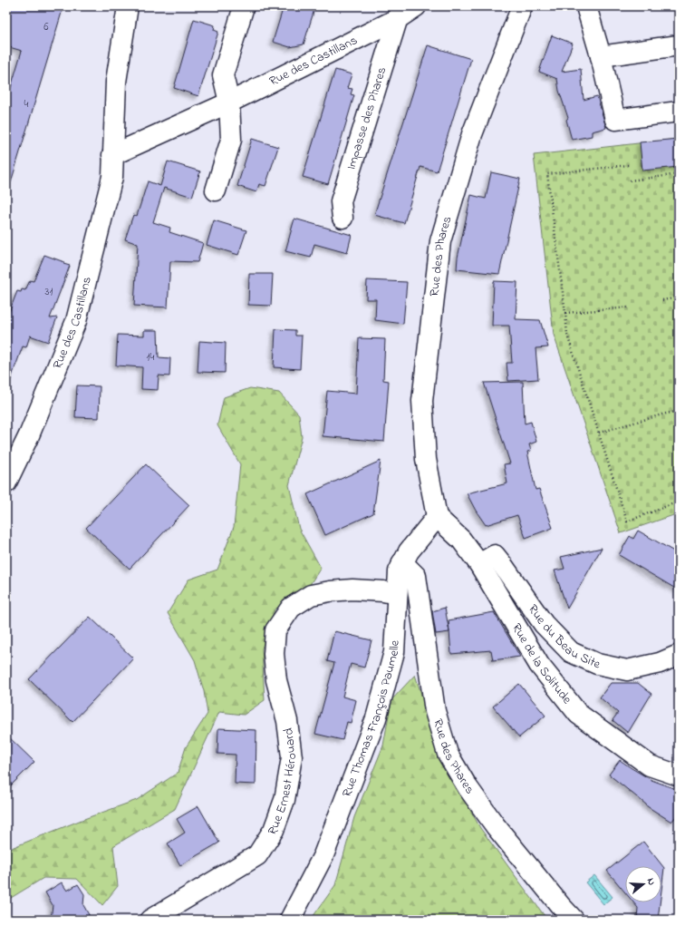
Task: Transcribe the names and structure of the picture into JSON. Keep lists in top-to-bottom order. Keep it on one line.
{"streets":{"street":["Rue des Castillans","Impasse des Phares","Rue des Phares","Rue du Beau Site","Rue de la Solitude","Rue Thomas François Paumelle","Rue Ernest Hérouard"]},"crossings":[["Rue des Castillans","Impasse des Phares"],["Rue des Phares","Rue de la Solitude"],["Rue des Phares","Rue Thomas François Paumelle"],["Rue du Beau Site","Rue de la Solitude"],["Rue de la Solitude","Rue Thomas François Paumelle"],["Rue Thomas François Paumelle","Rue Ernest Hérouard"]],"house_numbers":["6","4","31","14"],"north":"right"}
